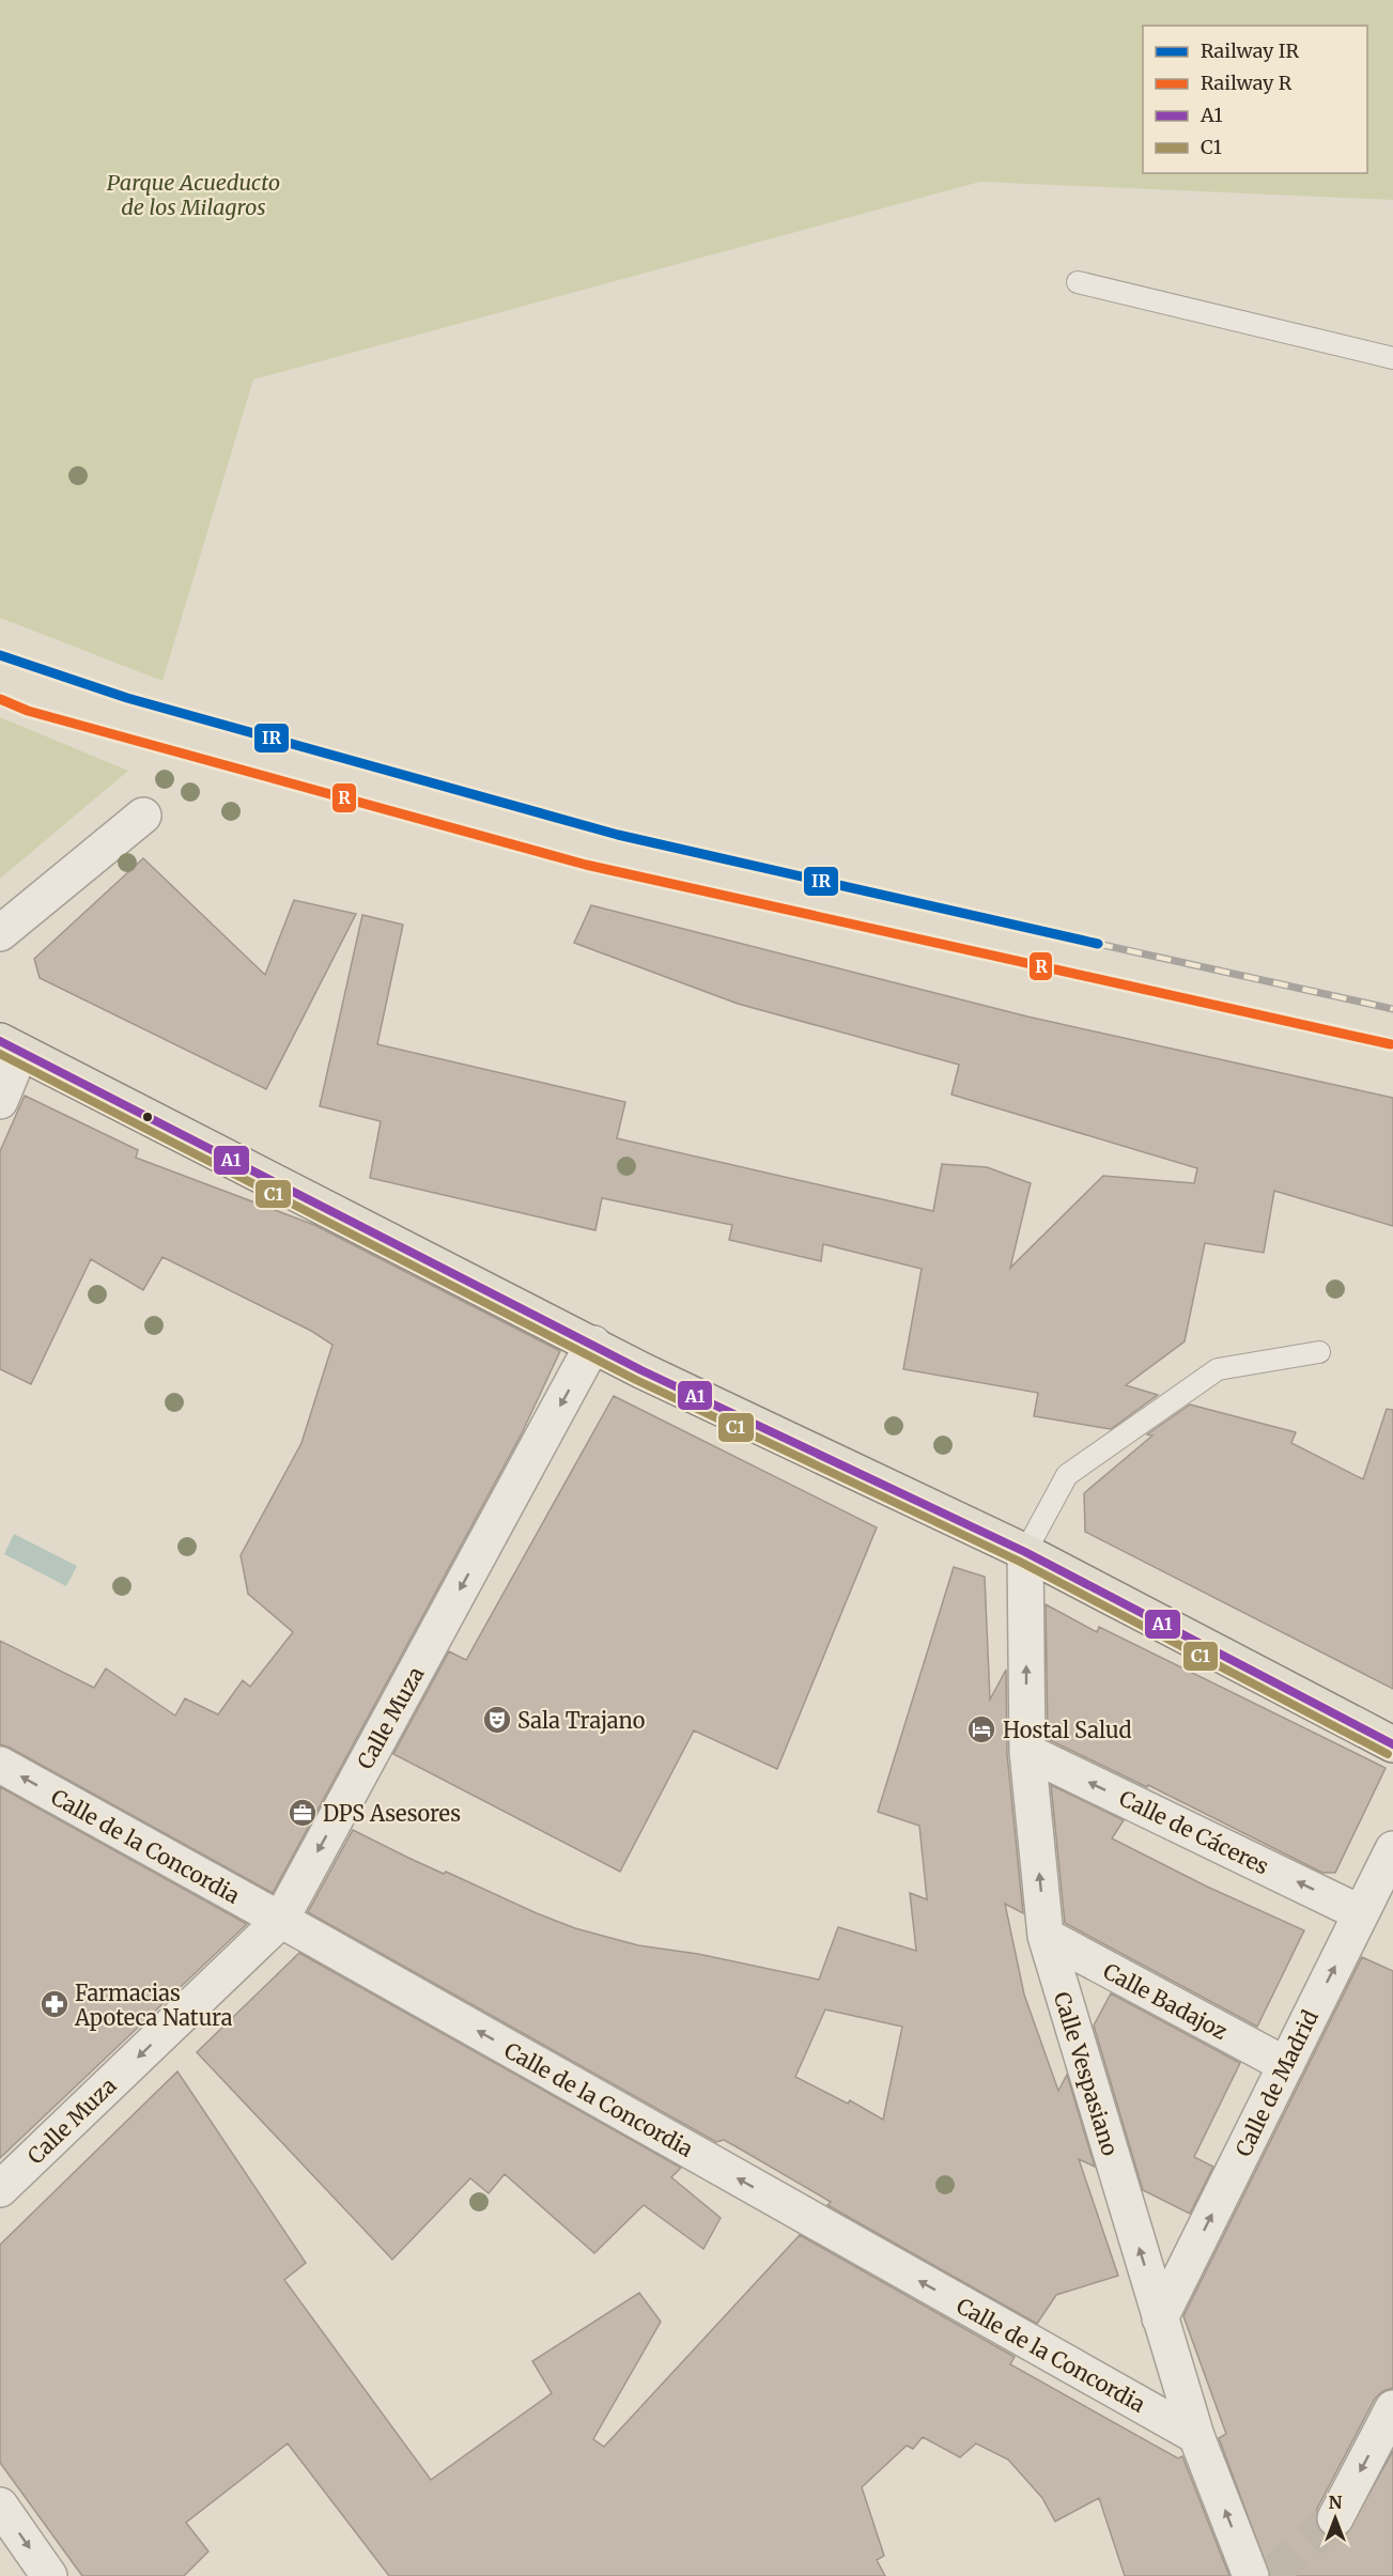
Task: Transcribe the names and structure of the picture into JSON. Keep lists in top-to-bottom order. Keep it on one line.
{"streets":{"street":["Calle Muza","Calle de Cáceres","Calle de la Concordia","Calle Badajoz","Calle Vespasiano","Calle de Madrid"]},"crossings":[["Calle Muza","Calle de la Concordia"],["Calle de Cáceres","Calle Vespasiano"],["Calle de Cáceres","Calle de Madrid"],["Calle de la Concordia","Calle Vespasiano"],["Calle Badajoz","Calle Vespasiano"],["Calle Badajoz","Calle de Madrid"],["Calle Vespasiano","Calle de Madrid"]],"one_way":["Calle Muza","Calle de Cáceres","Calle de la Concordia","Calle Vespasiano","Calle de Madrid"],"parks":["Parque Acueducto de los Milagros"],"places":{"theatre":["Sala Trajano"],"hotel":["Hostal Salud"],"office":["DPS Asesores"],"pharmacy":["Farmacias Apoteca Natura"]},"lines":["rail line IR","rail line R","transit line A1","transit line C1"],"legend":["Railway IR","Railway R","A1","C1"],"north":"top"}
